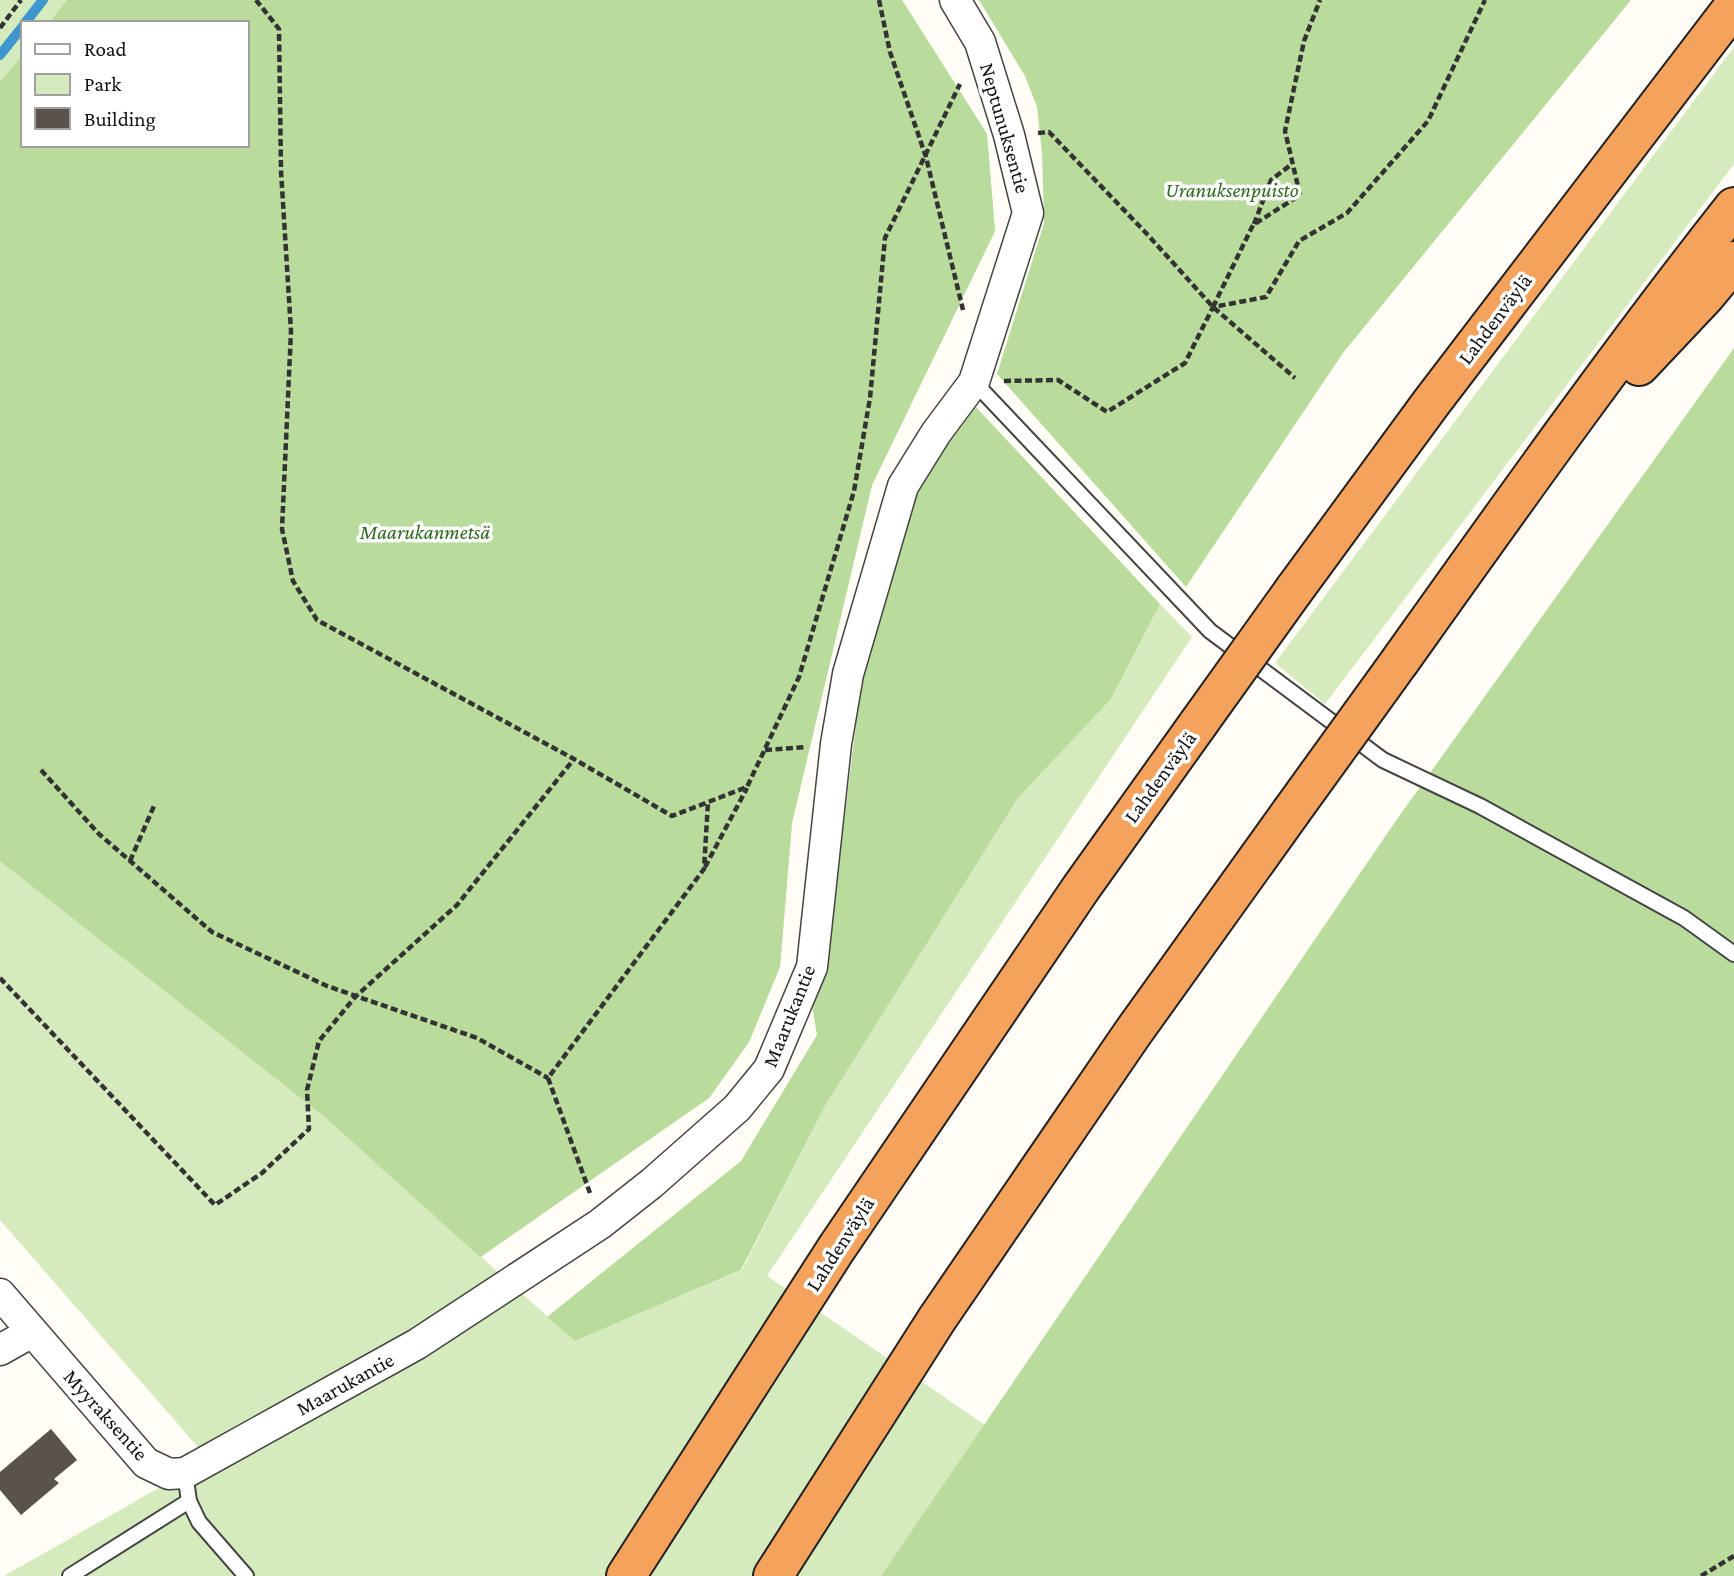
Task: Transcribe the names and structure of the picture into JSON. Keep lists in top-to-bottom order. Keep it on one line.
{"streets":{"highway":["Lahdenväylä"],"street":["Neptunuksentie","Maarukantie","Myyraksentie"]},"crossings":[["Neptunuksentie","Maarukantie"],["Maarukantie","Myyraksentie"]],"parks":["Uranuksenpuisto","Maarukanmetsä"],"legend":["Road","Park","Building"]}
